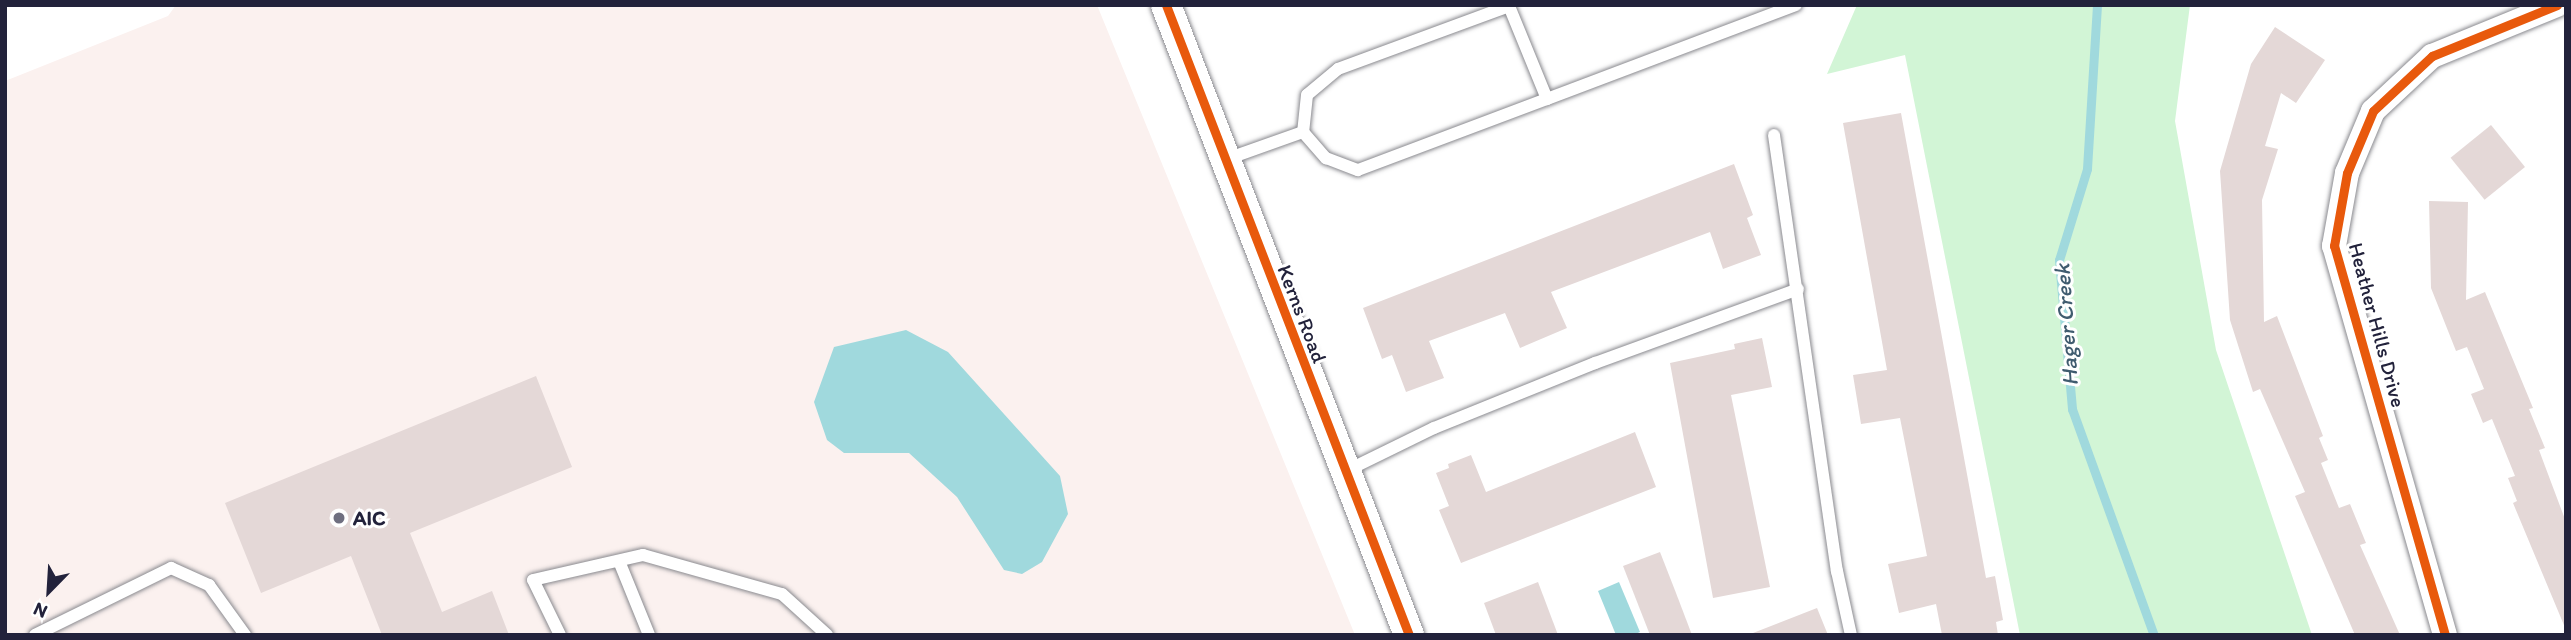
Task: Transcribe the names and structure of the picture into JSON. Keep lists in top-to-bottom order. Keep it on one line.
{"streets":{"street":["Kerns Road","Heather Hills Drive"]},"water":["Hager Creek"],"places":["AIC"],"north":"bottom left"}
